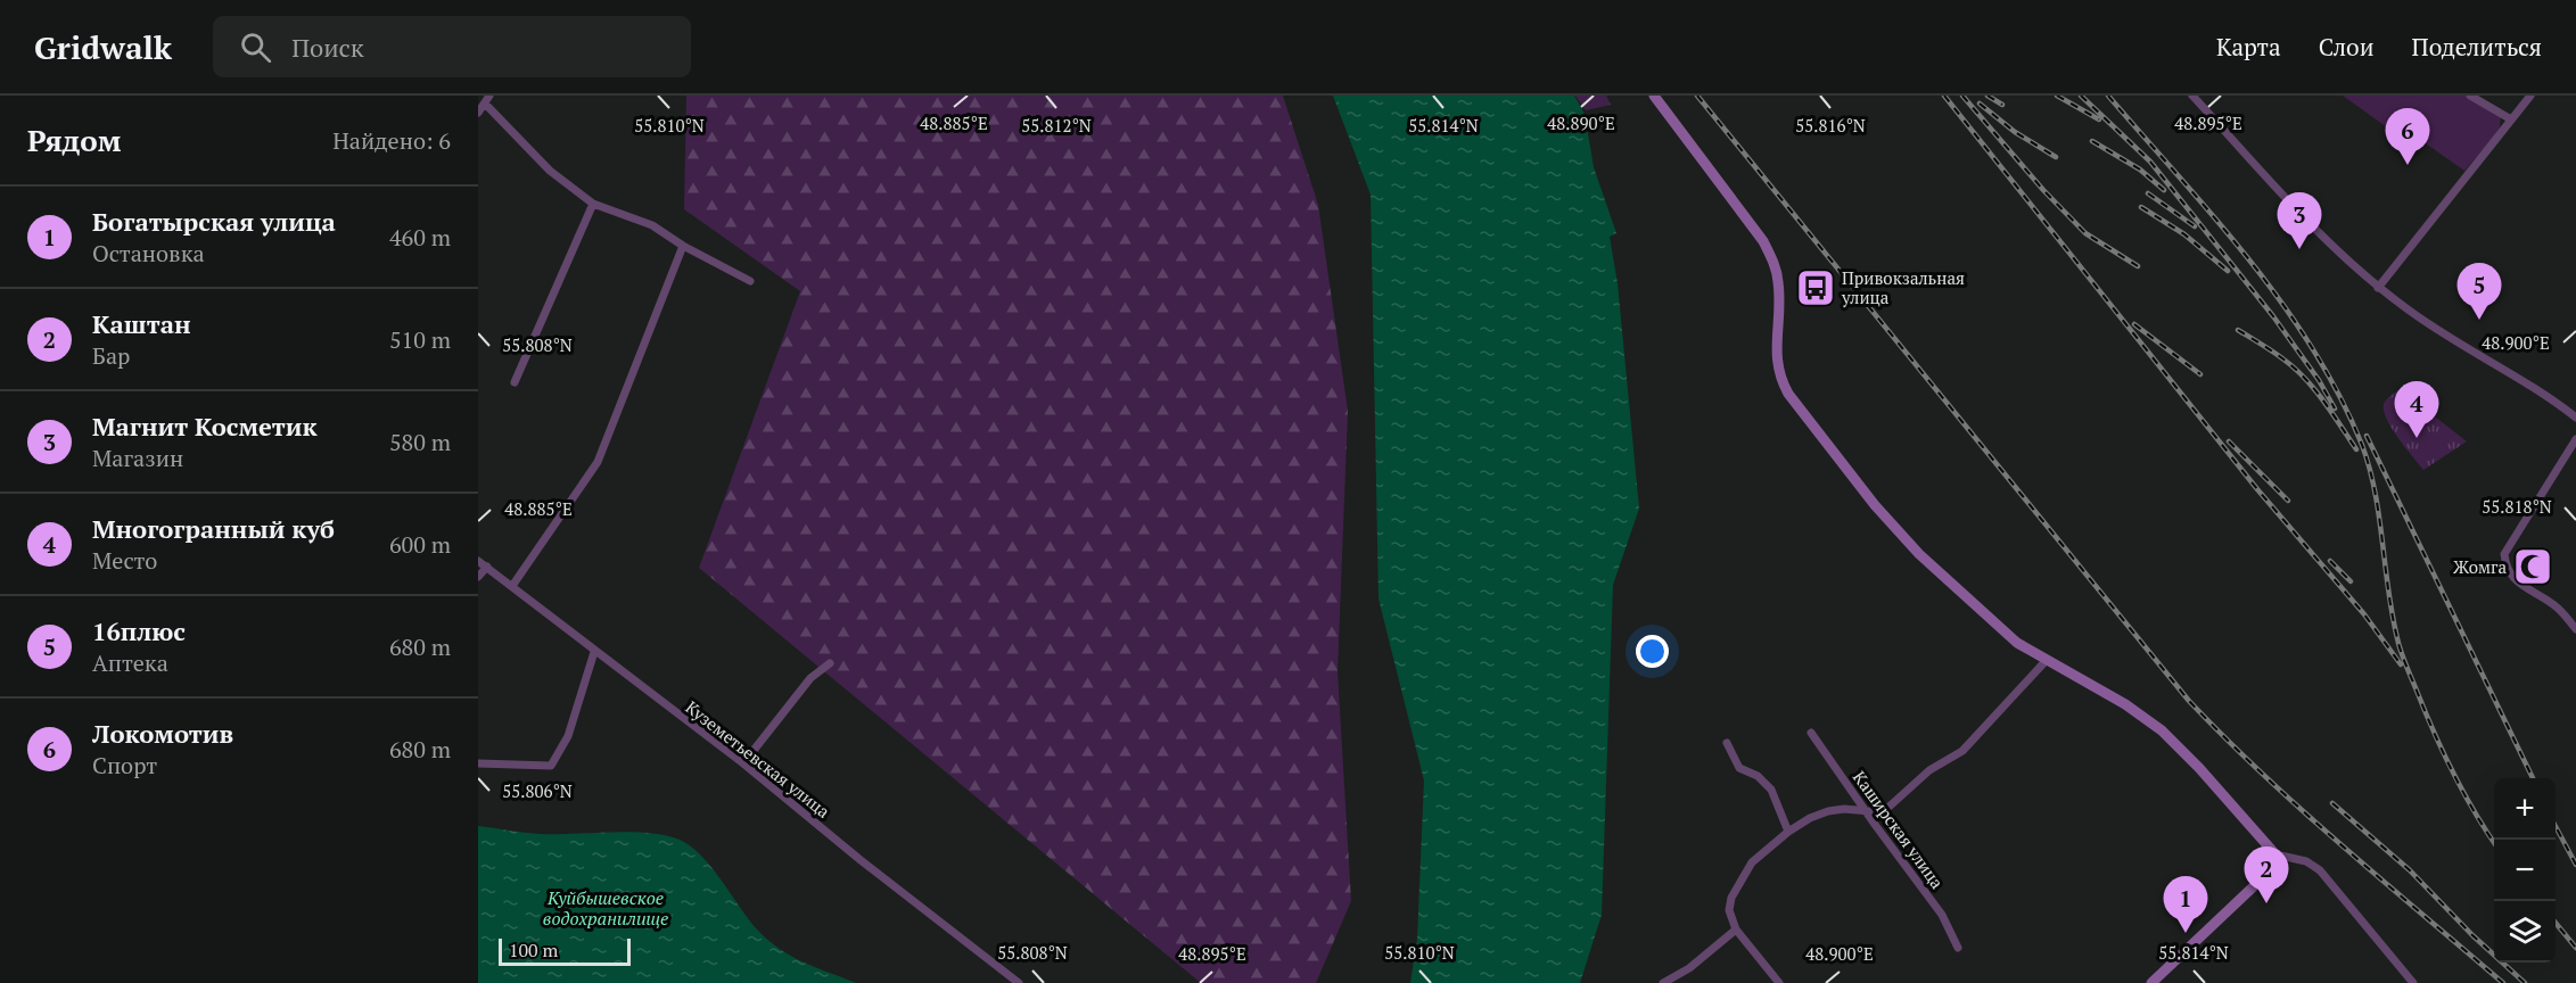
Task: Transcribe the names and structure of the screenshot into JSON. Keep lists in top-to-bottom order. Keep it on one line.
{"streets":{"street":["Куземетьевская улица","Каширская улица"]},"water":["Куйбышевское водохранилище"],"places":{"bus stop":["Привокзальная улица"],"mosque":["Жомга"]},"scale_bar":"100 m","page":{"header":"Gridwalk","search":"Поиск","nav":["Карта","Слои","Поделиться"],"heading":["Рядом","Найдено: 6"],"pins":["6","3","5","4","2","1"],"list":[{"mark":"1","name":"Богатырская улица","note":"Остановка","value":"460 m"},{"mark":"2","name":"Каштан","note":"Бар","value":"510 m"},{"mark":"3","name":"Магнит Косметик","note":"Магазин","value":"580 m"},{"mark":"4","name":"Многогранный куб","note":"Место","value":"600 m"},{"mark":"5","name":"16плюс","note":"Аптека","value":"680 m"},{"mark":"6","name":"Локомотив","note":"Спорт","value":"680 m"}],"map_buttons":["+","−"],"scale":"100 m"},"coordinates":["48.885°E","48.890°E","48.895°E","55.812°N","55.814°N","55.816°N","55.810°N","48.900°E","55.808°N","55.818°N","55.806°N"]}
